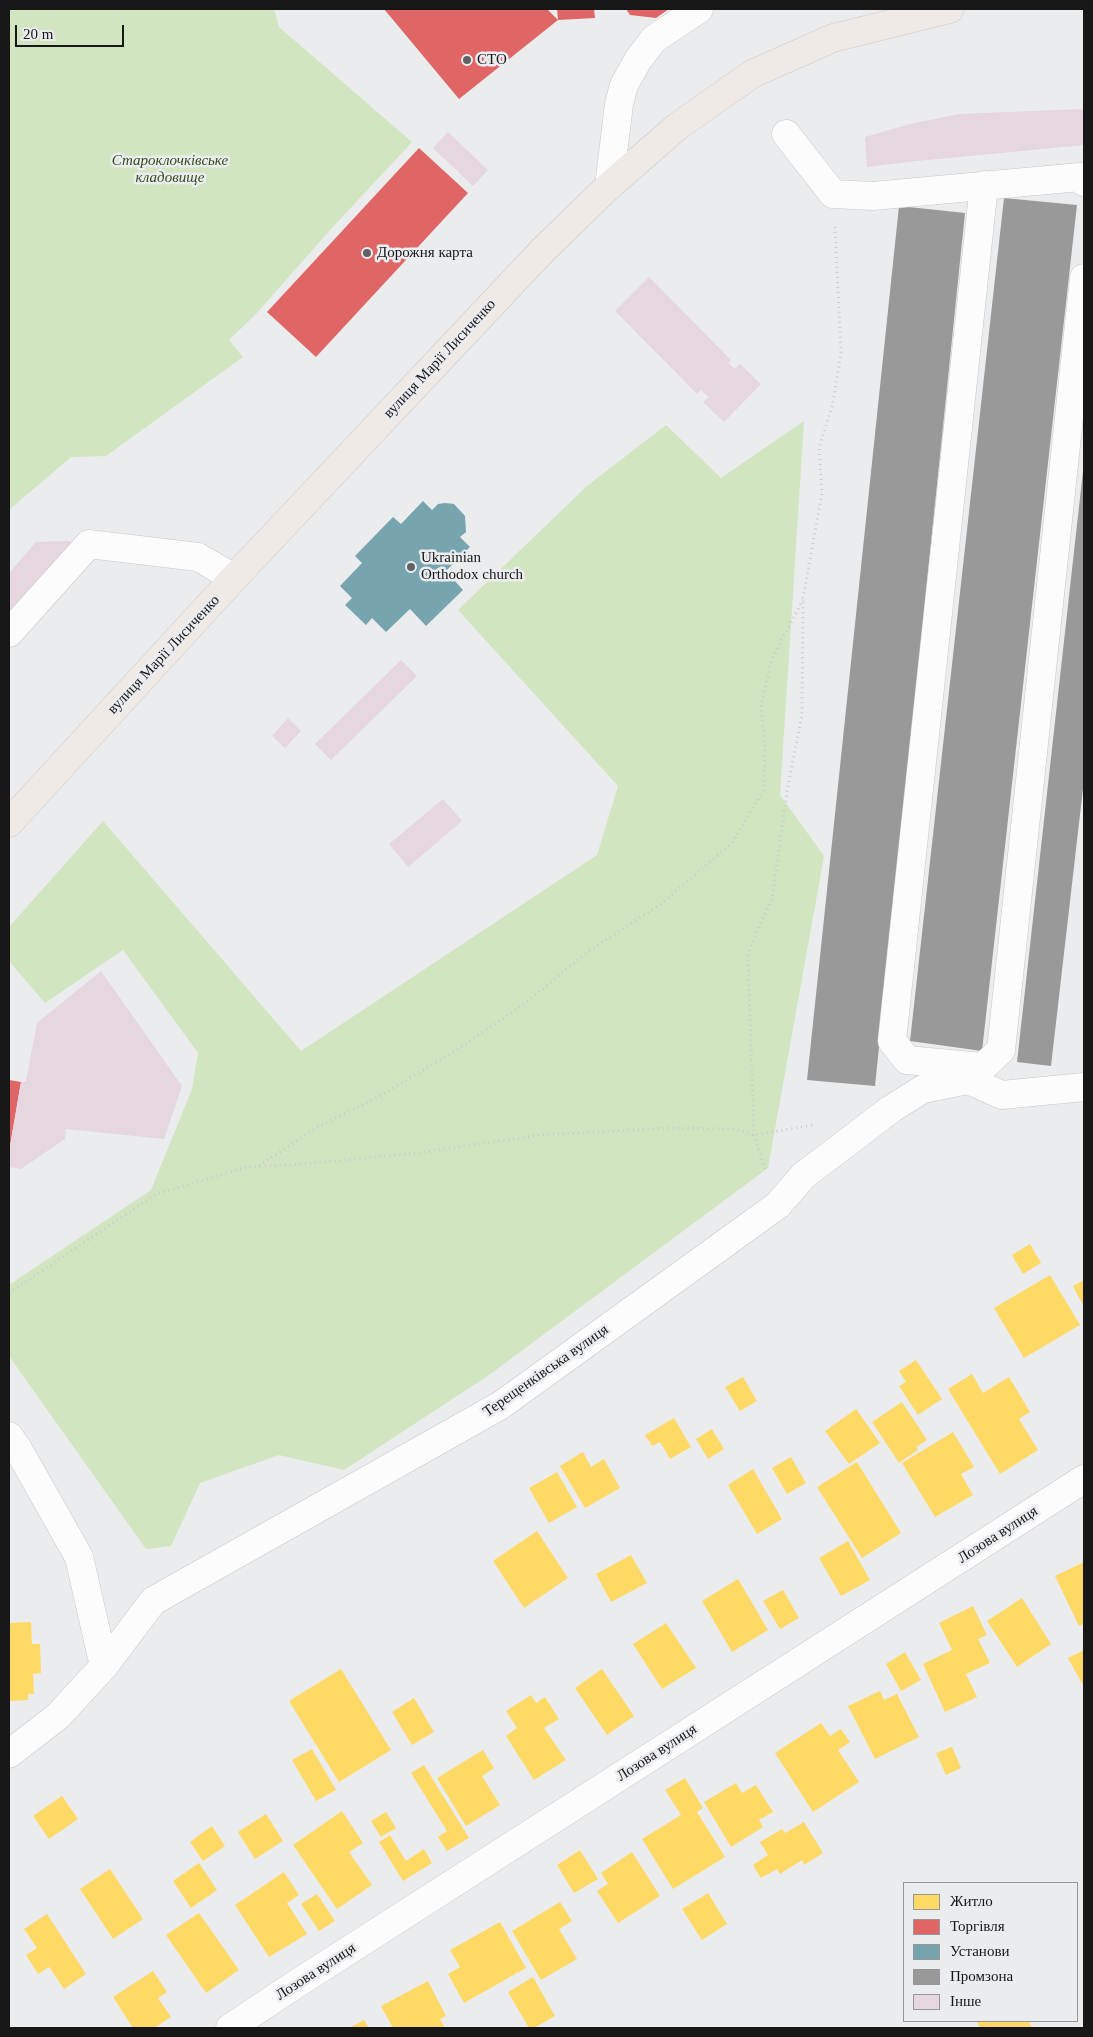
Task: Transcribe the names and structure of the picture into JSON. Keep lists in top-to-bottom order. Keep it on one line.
{"streets":{"main road":["вулиця Марії Лисиченко"],"street":["Терещенківська вулиця","Лозова вулиця"]},"parks":["Староклочківське кладовище"],"places":["СТО","Дорожня карта","Ukrainian Orthodox church"],"legend":["Житло","Торгівля","Установи","Промзона","Інше"],"scale_bar":"20 m"}
